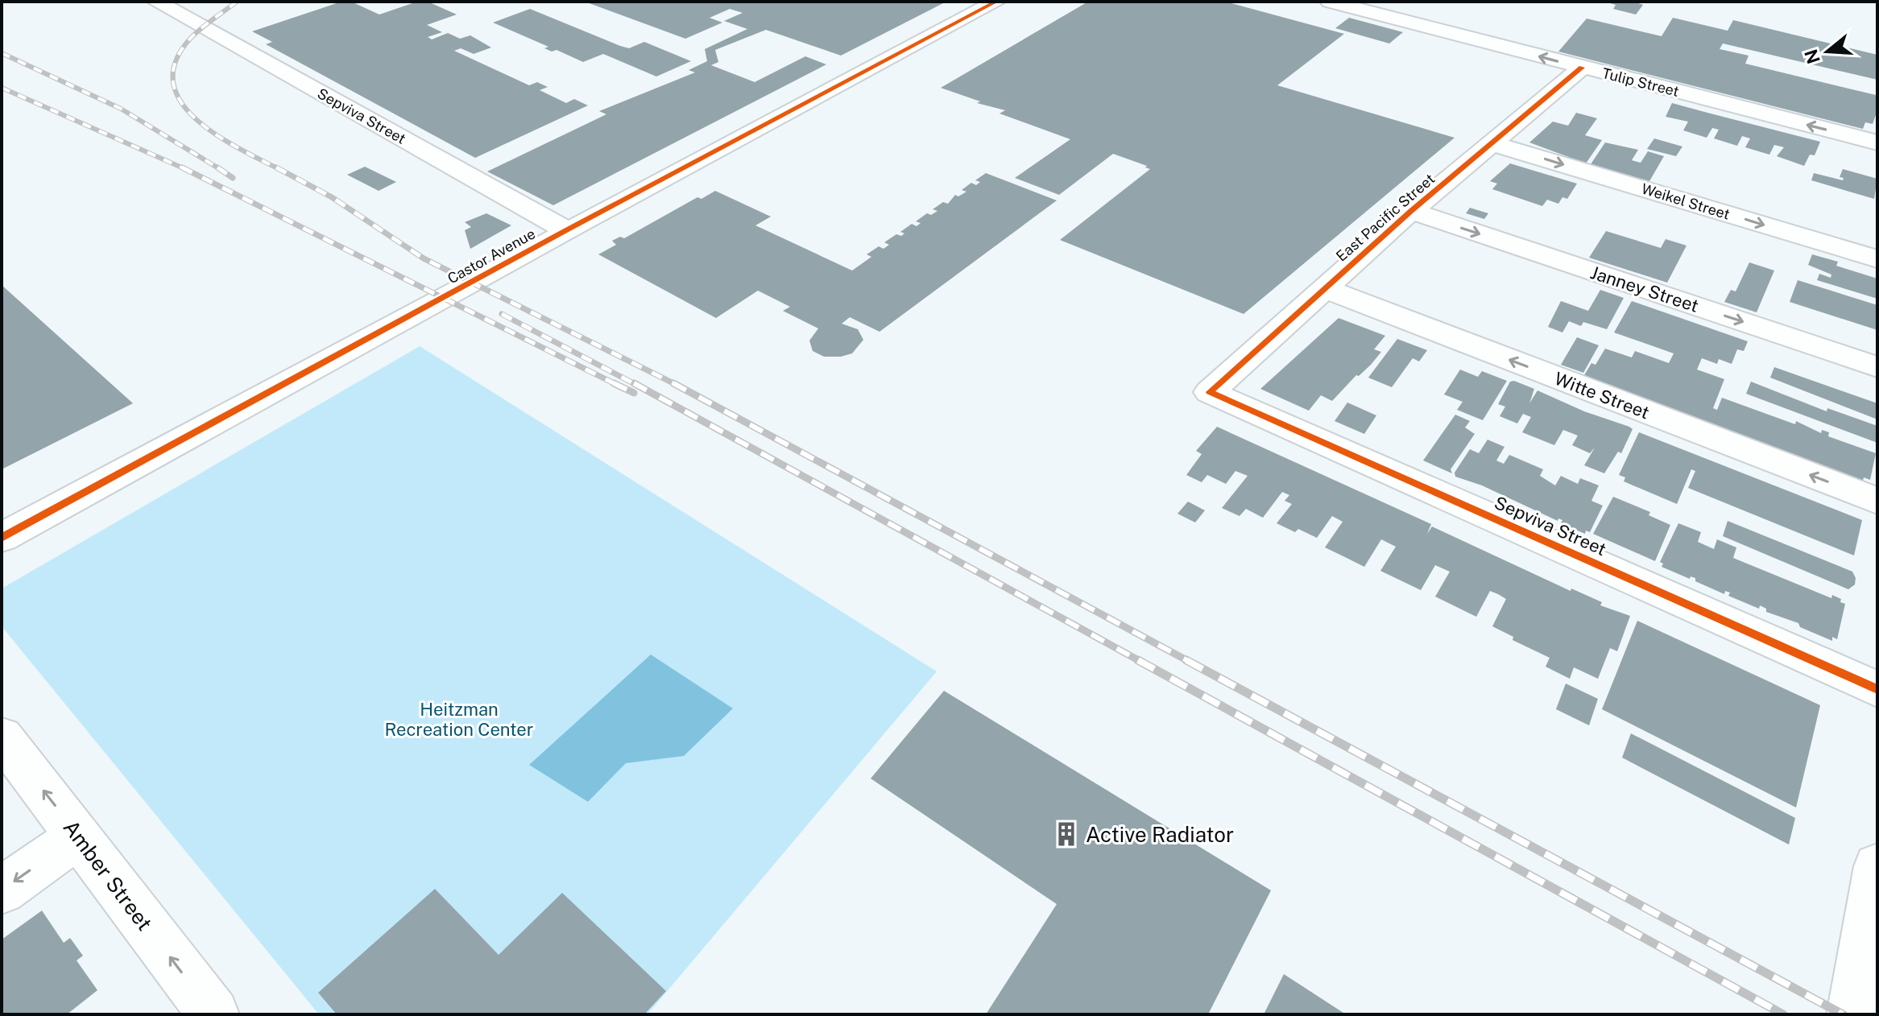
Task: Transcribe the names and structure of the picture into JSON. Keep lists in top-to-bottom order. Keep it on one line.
{"streets":{"street":["Tulip Street","Sepviva Street","Weikel Street","East Pacific Street","Castor Avenue","Janney Street","Witte Street","Amber Street"]},"crossings":[["Tulip Street","East Pacific Street"],["Sepviva Street","East Pacific Street"],["Sepviva Street","Castor Avenue"],["Weikel Street","East Pacific Street"],["East Pacific Street","Janney Street"],["East Pacific Street","Witte Street"]],"one_way":["Tulip Street","Weikel Street","Janney Street","Witte Street","Amber Street"],"parks":["Heitzman Recreation Center"],"places":{"building":["Active Radiator"]},"north":"left"}
